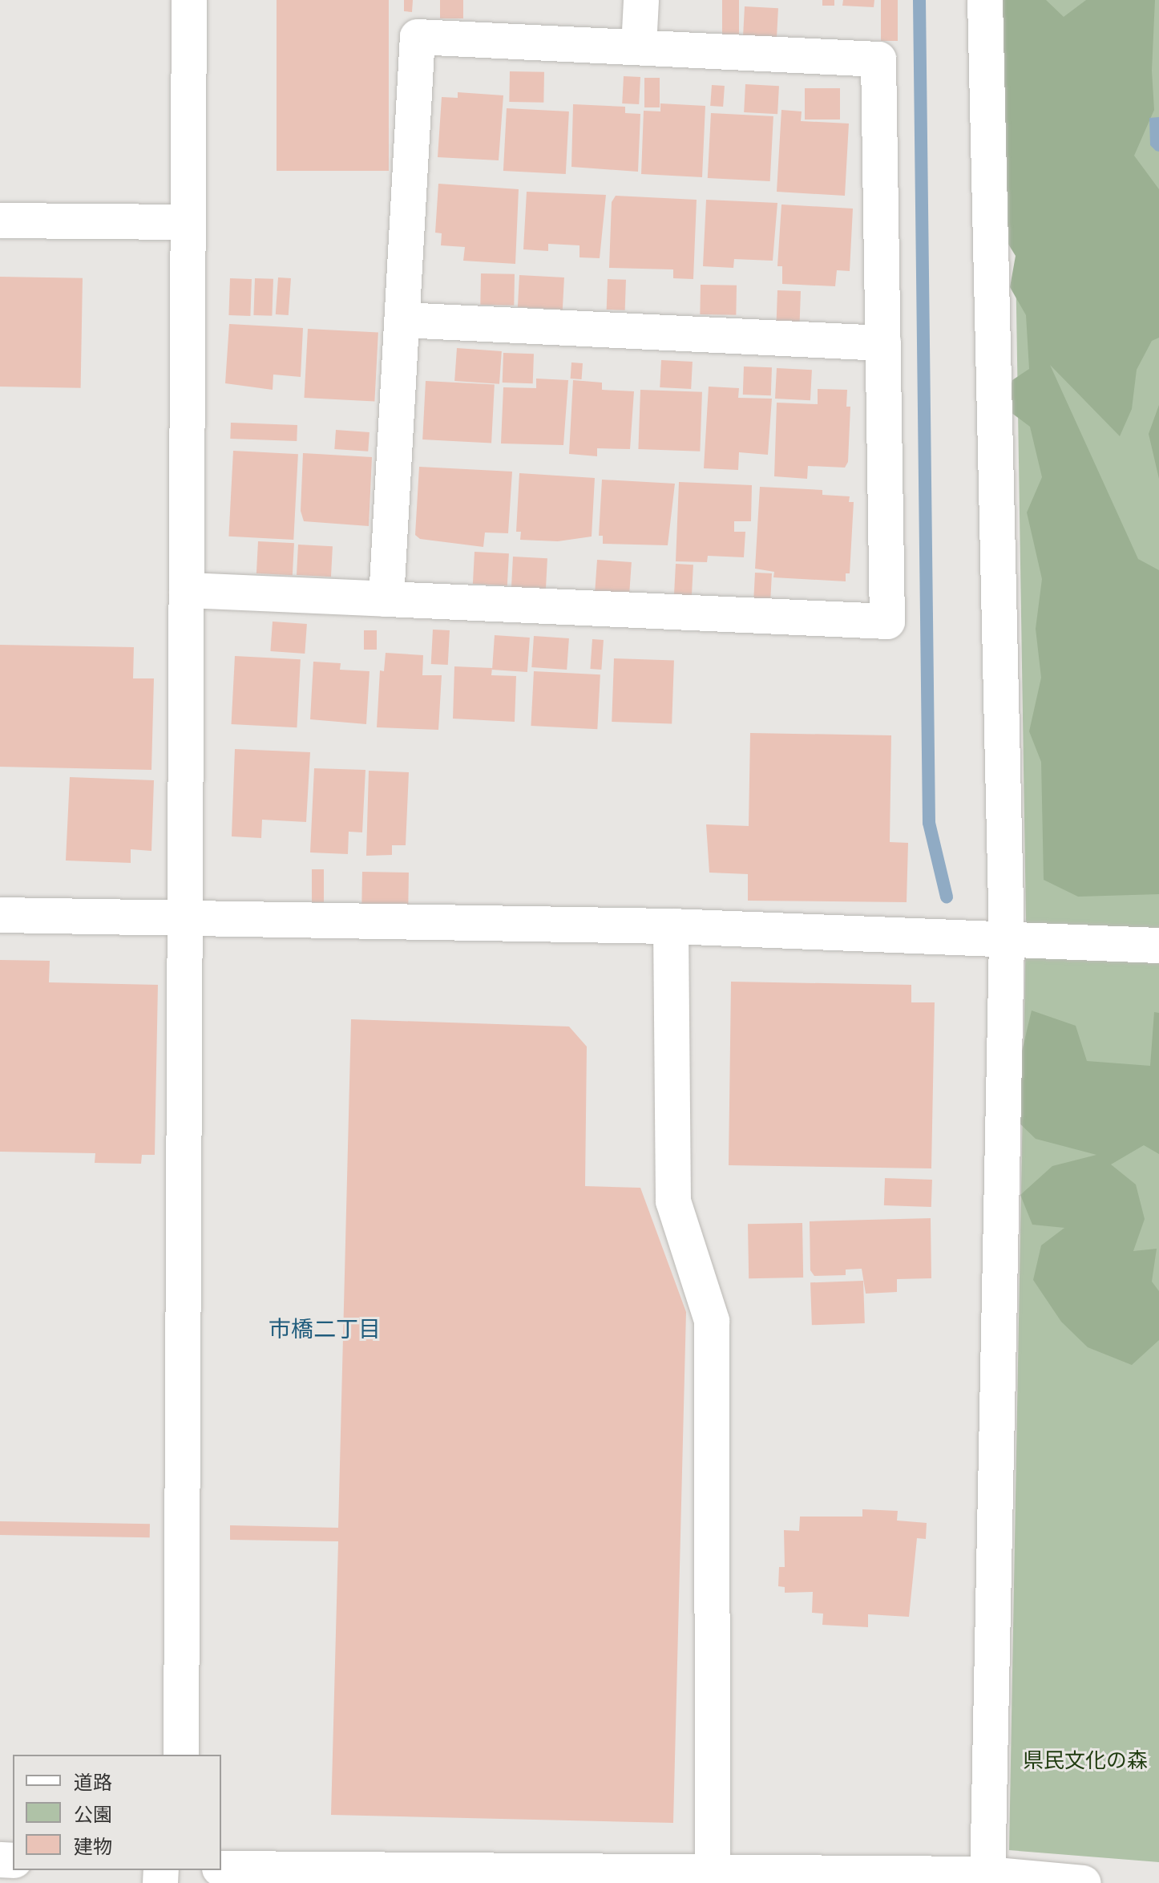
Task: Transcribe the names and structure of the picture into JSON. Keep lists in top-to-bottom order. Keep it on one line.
{"districts":["市橋二丁目"],"parks":["県民文化の森"],"legend":["道路","公園","建物"]}
